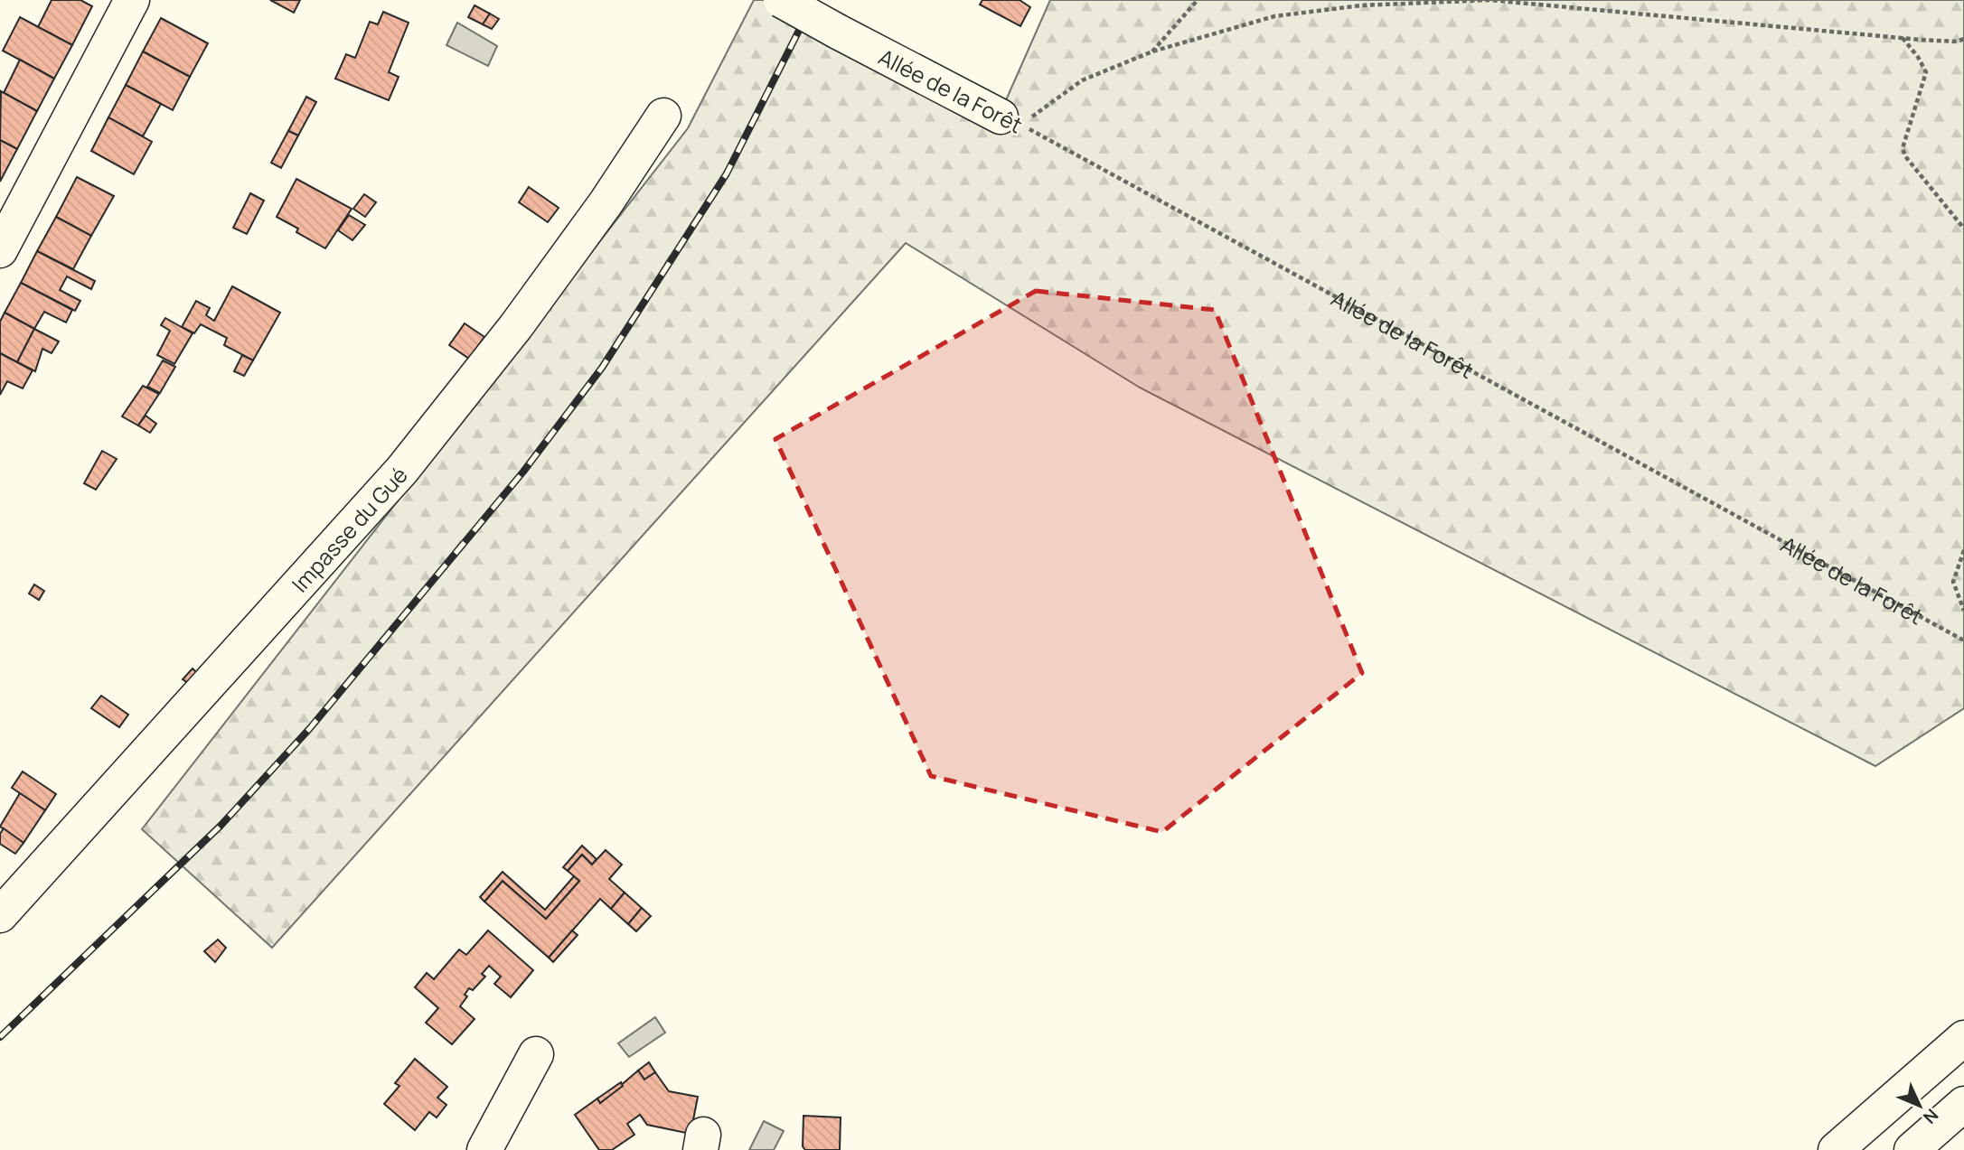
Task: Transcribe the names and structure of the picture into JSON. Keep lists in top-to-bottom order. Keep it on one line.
{"streets":{"street":["Allée de la Forêt","Impasse du Gué"]},"north":"bottom right"}
